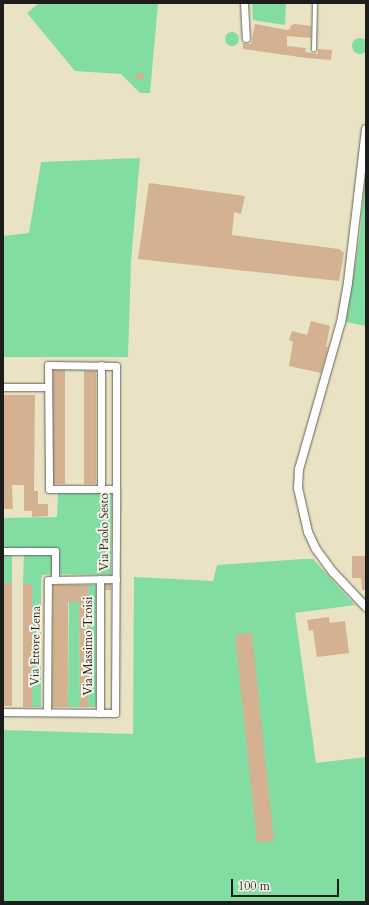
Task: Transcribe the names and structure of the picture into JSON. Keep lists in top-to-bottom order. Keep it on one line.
{"streets":{"street":["Via Paolo Sesto","Via Ettore Lena","Via Massimo Troisi"]},"crossings":[["Via Paolo Sesto","Via Massimo Troisi"]],"scale_bar":"100 m"}
